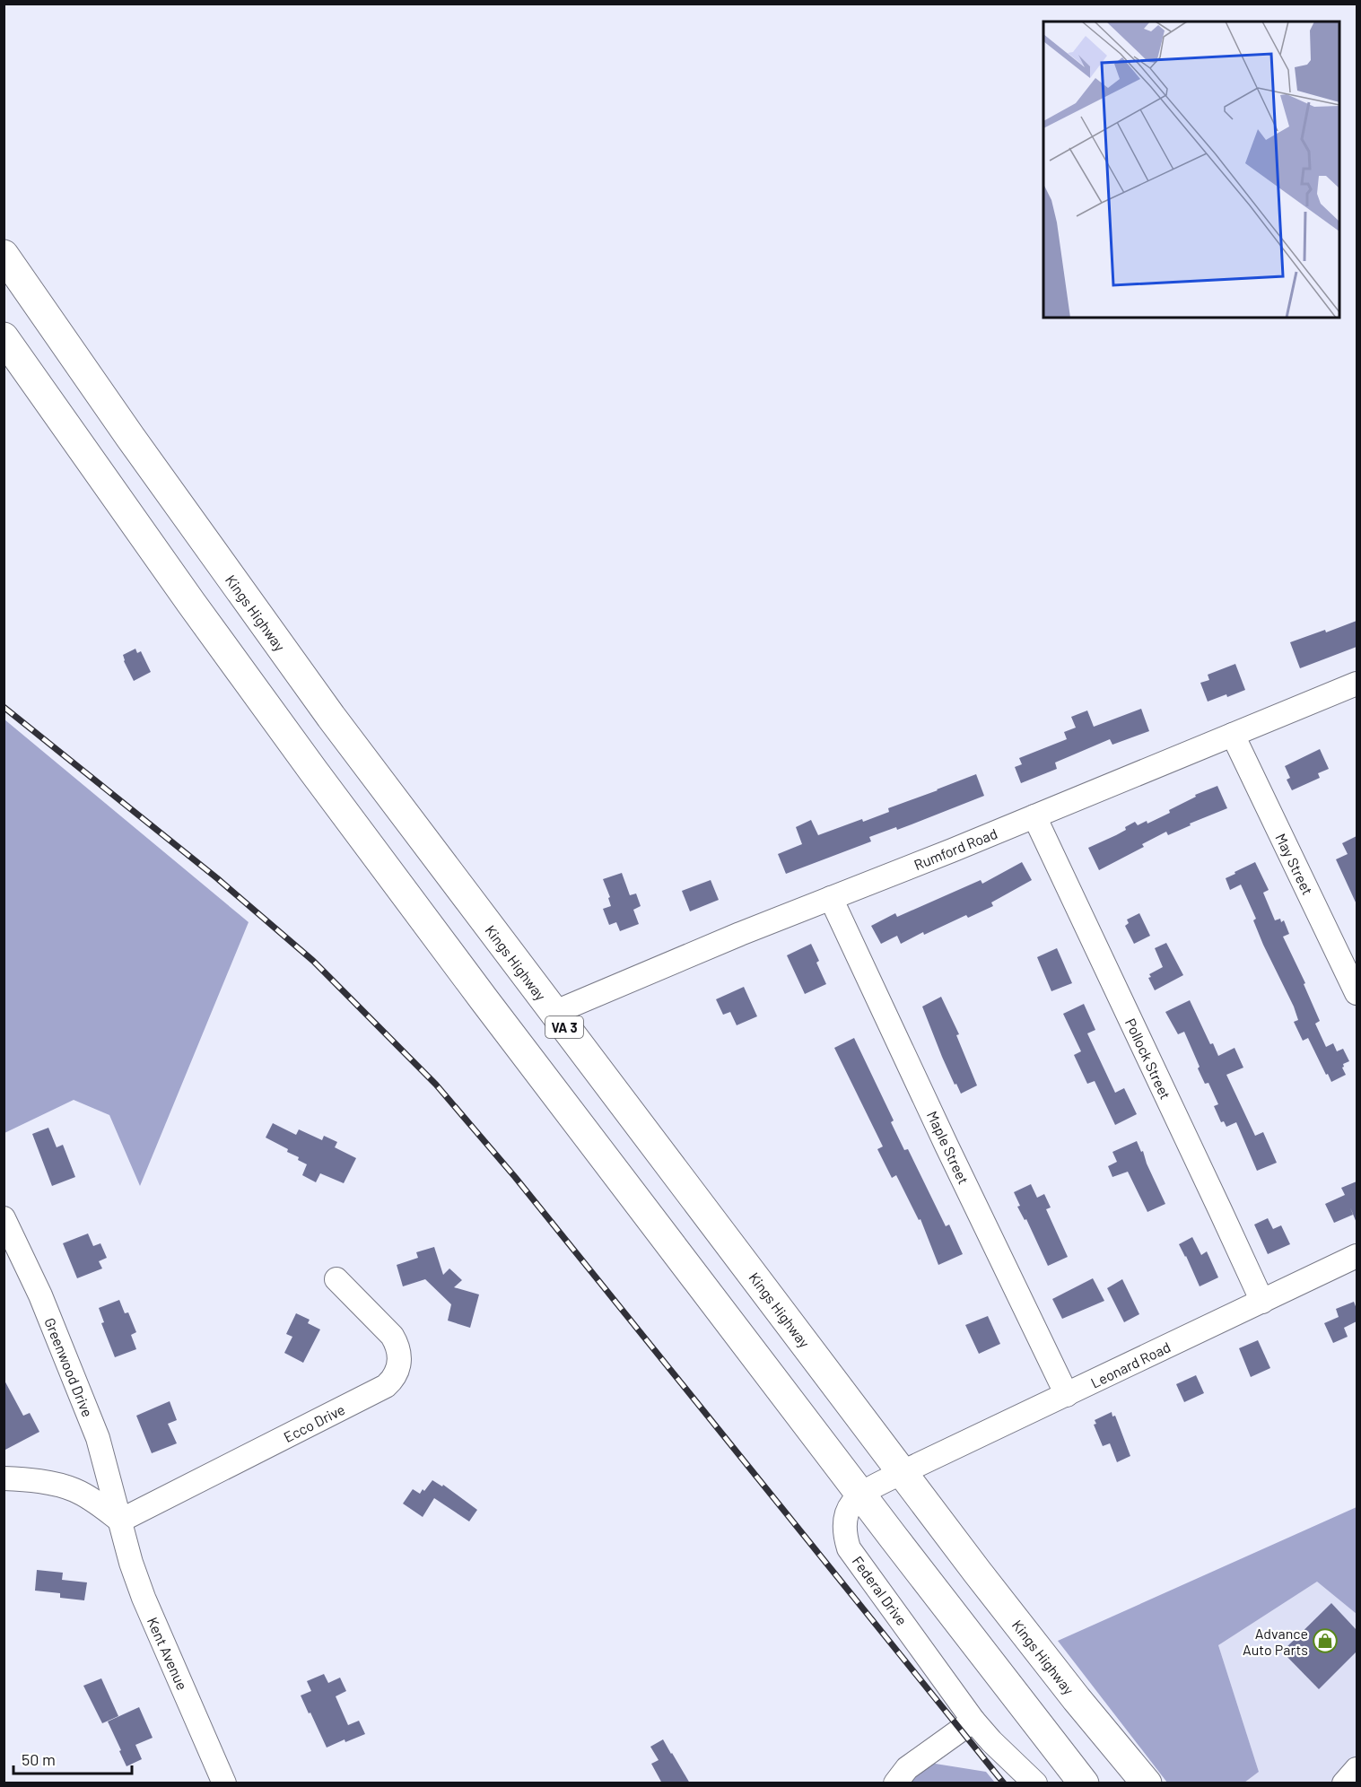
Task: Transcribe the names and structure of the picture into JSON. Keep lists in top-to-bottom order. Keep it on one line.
{"streets":{"highway":["Kings Highway","VA 3"],"street":["Rumford Road","May Street","Pollock Street","Maple Street","Leonard Road","Greenwood Drive","Ecco Drive","Federal Drive","Kent Avenue"]},"crossings":[["Kings Highway","Rumford Road"],["Kings Highway","Leonard Road"],["Rumford Road","May Street"],["Rumford Road","Pollock Street"],["Rumford Road","Maple Street"],["Pollock Street","Leonard Road"],["Maple Street","Leonard Road"],["Greenwood Drive","Ecco Drive"],["Greenwood Drive","Kent Avenue"],["Ecco Drive","Kent Avenue"]],"places":{"shop":["Advance Auto Parts"]},"scale_bar":"50 m"}
